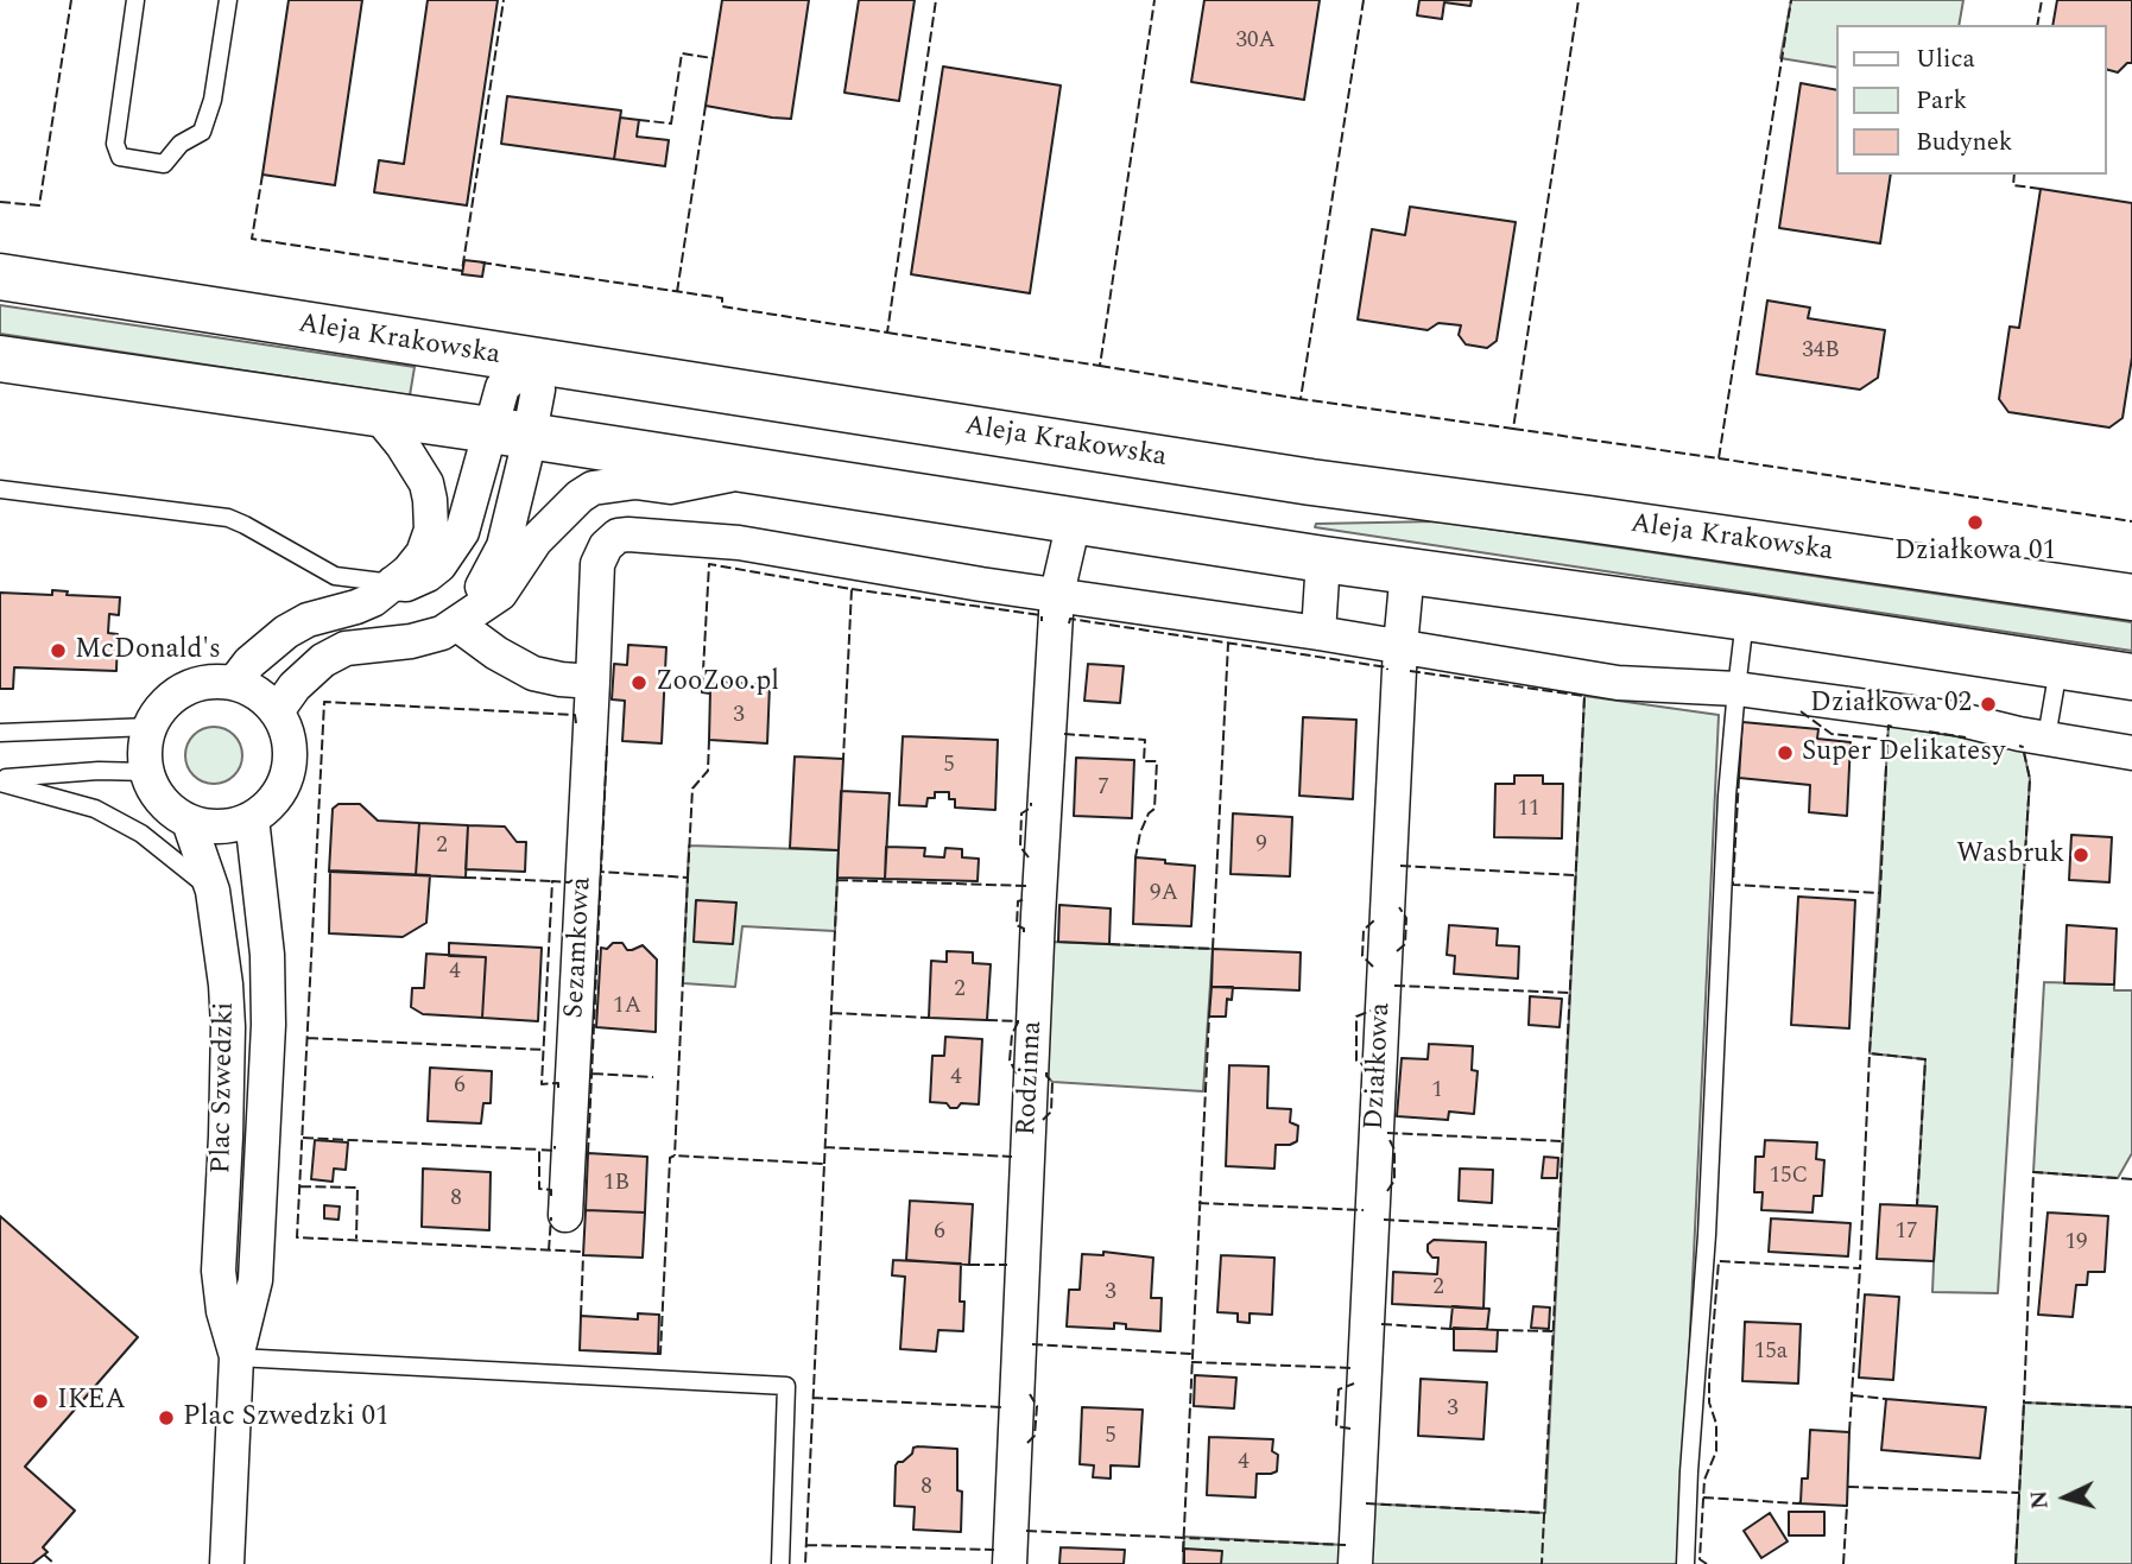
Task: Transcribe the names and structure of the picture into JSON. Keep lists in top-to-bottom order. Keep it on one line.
{"streets":{"main road":["Aleja Krakowska"],"street":["Sezamkowa","Działkowa","Rodzinna","Plac Szwedzki"]},"places":["Działkowa 01","McDonald's","ZooZoo.pl","Działkowa 02","Super Delikatesy","Wasbruk","IKEA","Plac Szwedzki 01"],"house_numbers":["30A","34B","3","5","7","11","9","2","9A","4","2","1A","4","6","1","15C","1B","8","6","17","19","2","3","15a","3","5","4","8"],"legend":["Ulica","Park","Budynek"],"north":"left"}
